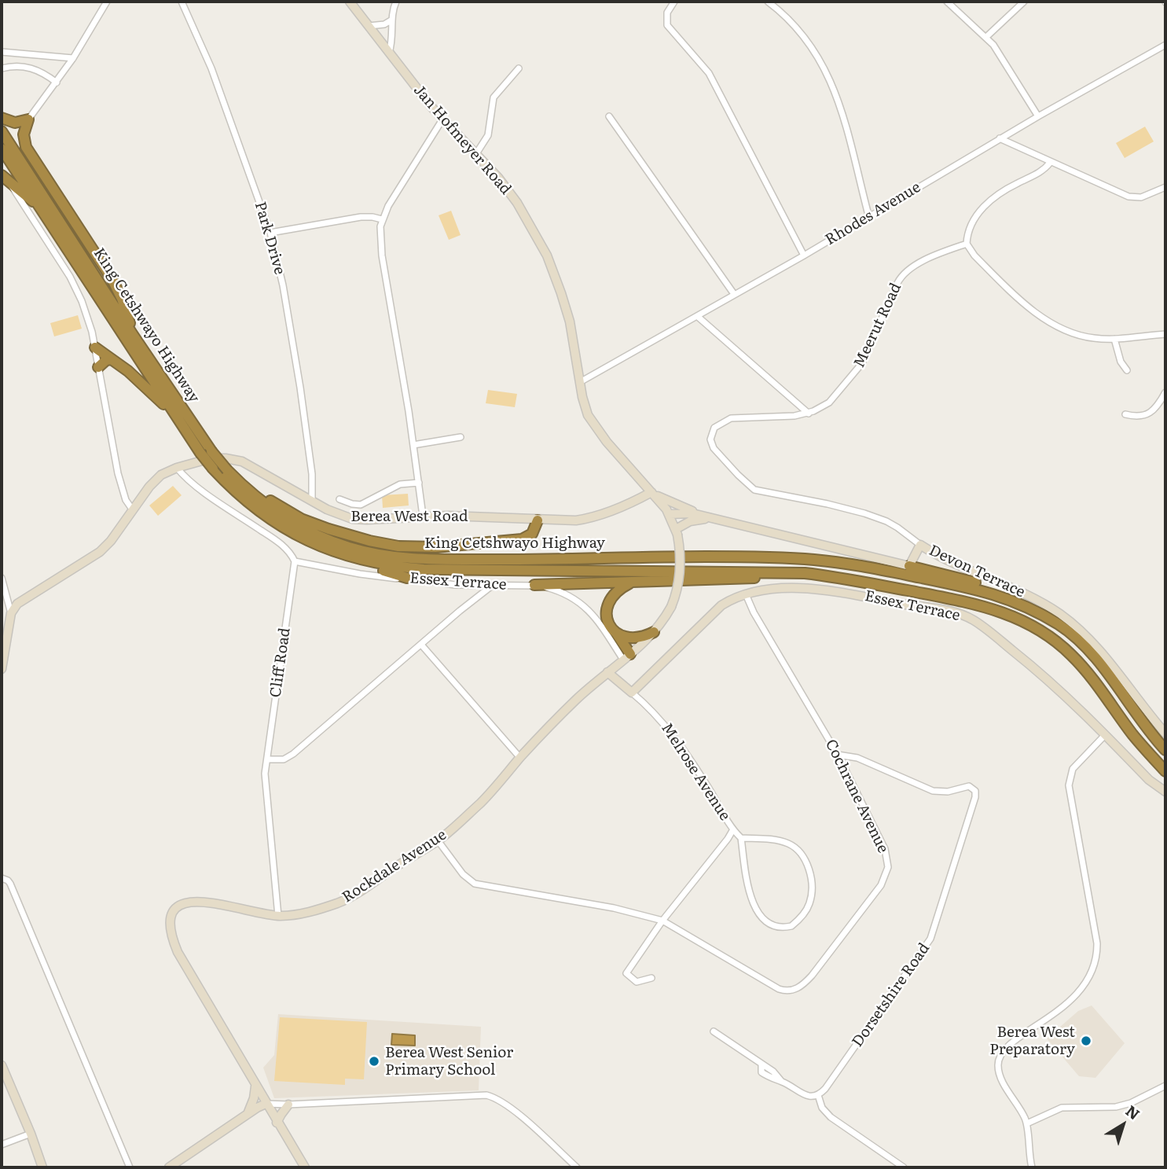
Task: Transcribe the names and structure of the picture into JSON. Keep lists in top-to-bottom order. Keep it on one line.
{"streets":{"highway":["King Cetshwayo Highway"],"street":["Jan Hofmeyer Road","Rhodes Avenue","Park Drive","Meerut Road","Berea West Road","Devon Terrace","Essex Terrace","Cliff Road","Melrose Avenue","Cochrane Avenue","Rockdale Avenue","Dorsetshire Road"]},"crossings":[["Jan Hofmeyer Road","Rhodes Avenue"],["Jan Hofmeyer Road","Berea West Road"],["Jan Hofmeyer Road","Rockdale Avenue"],["Park Drive","Berea West Road"],["Meerut Road","Devon Terrace"],["Berea West Road","Rockdale Avenue"],["Essex Terrace","Cliff Road"],["Essex Terrace","Melrose Avenue"],["Essex Terrace","Cochrane Avenue"],["Essex Terrace","Rockdale Avenue"],["Cliff Road","Rockdale Avenue"],["Melrose Avenue","Cochrane Avenue"],["Melrose Avenue","Rockdale Avenue"],["Cochrane Avenue","Dorsetshire Road"]],"places":["Berea West Preparatory","Berea West Senior Primary School"],"north":"top right"}
